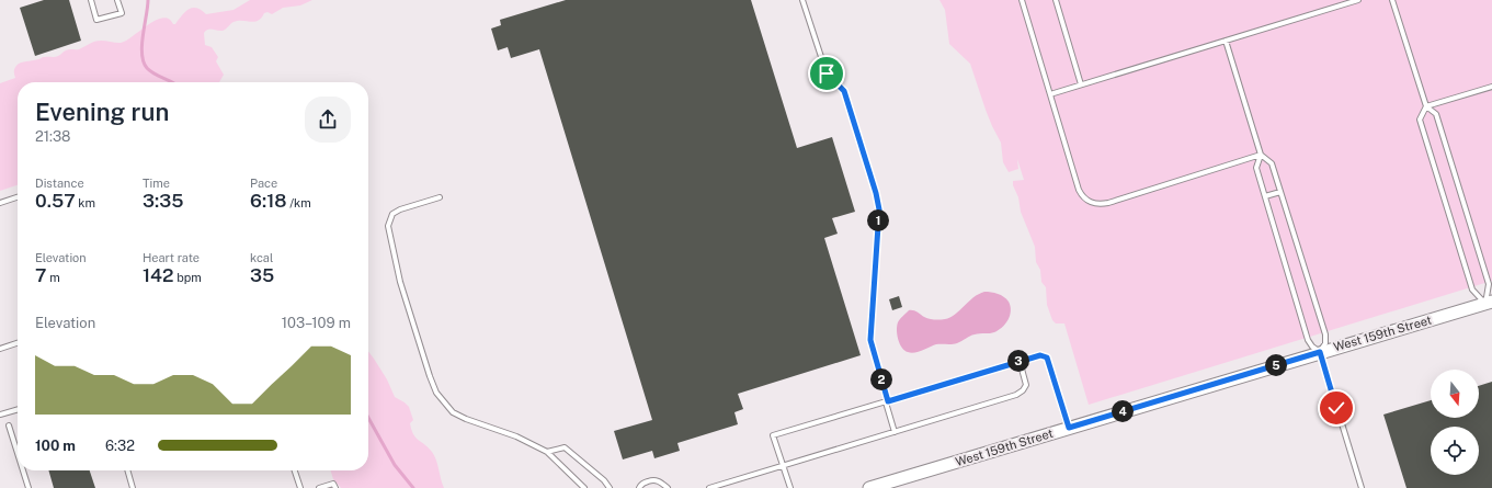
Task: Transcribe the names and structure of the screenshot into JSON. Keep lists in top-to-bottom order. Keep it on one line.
{"streets":{"street":["West 159th Street"]},"north":"bottom","page":{"heading":["Evening run","21:38"],"stats":[["Distance","0.57 km"],["Time","3:35"],["Pace","6:18 /km"],["Elevation","7 m"],["Heart rate","142 bpm"],["kcal","35"]],"pins":["1","3","5","2","4"],"chart":["Elevation","103–109 m"],"list":[{"name":"100 m","note":"6:32"}]}}
